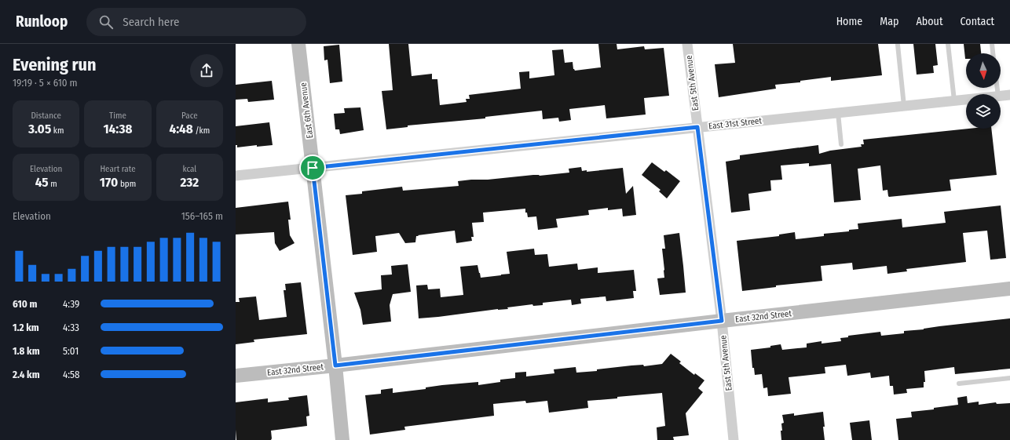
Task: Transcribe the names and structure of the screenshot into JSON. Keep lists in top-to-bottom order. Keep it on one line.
{"streets":{"street":["East 5th Avenue","East 6th Avenue","East 31st Street","East 32nd Street"]},"crossings":[["East 5th Avenue","East 31st Street"],["East 5th Avenue","East 32nd Street"],["East 6th Avenue","East 31st Street"],["East 6th Avenue","East 32nd Street"]],"north":"bottom","page":{"header":"Runloop","search":"Search here","nav":["Home","Map","About","Contact"],"heading":["Evening run","19:19 · 5 × 610 m"],"stats":[["Distance","3.05 km"],["Time","14:38"],["Pace","4:48 /km"],["Elevation","45 m"],["Heart rate","170 bpm"],["kcal","232"]],"chart":["Elevation","156–165 m"],"list":[{"name":"610 m","note":"4:39"},{"name":"1.2 km","note":"4:33"},{"name":"1.8 km","note":"5:01"},{"name":"2.4 km","note":"4:58"}]}}
